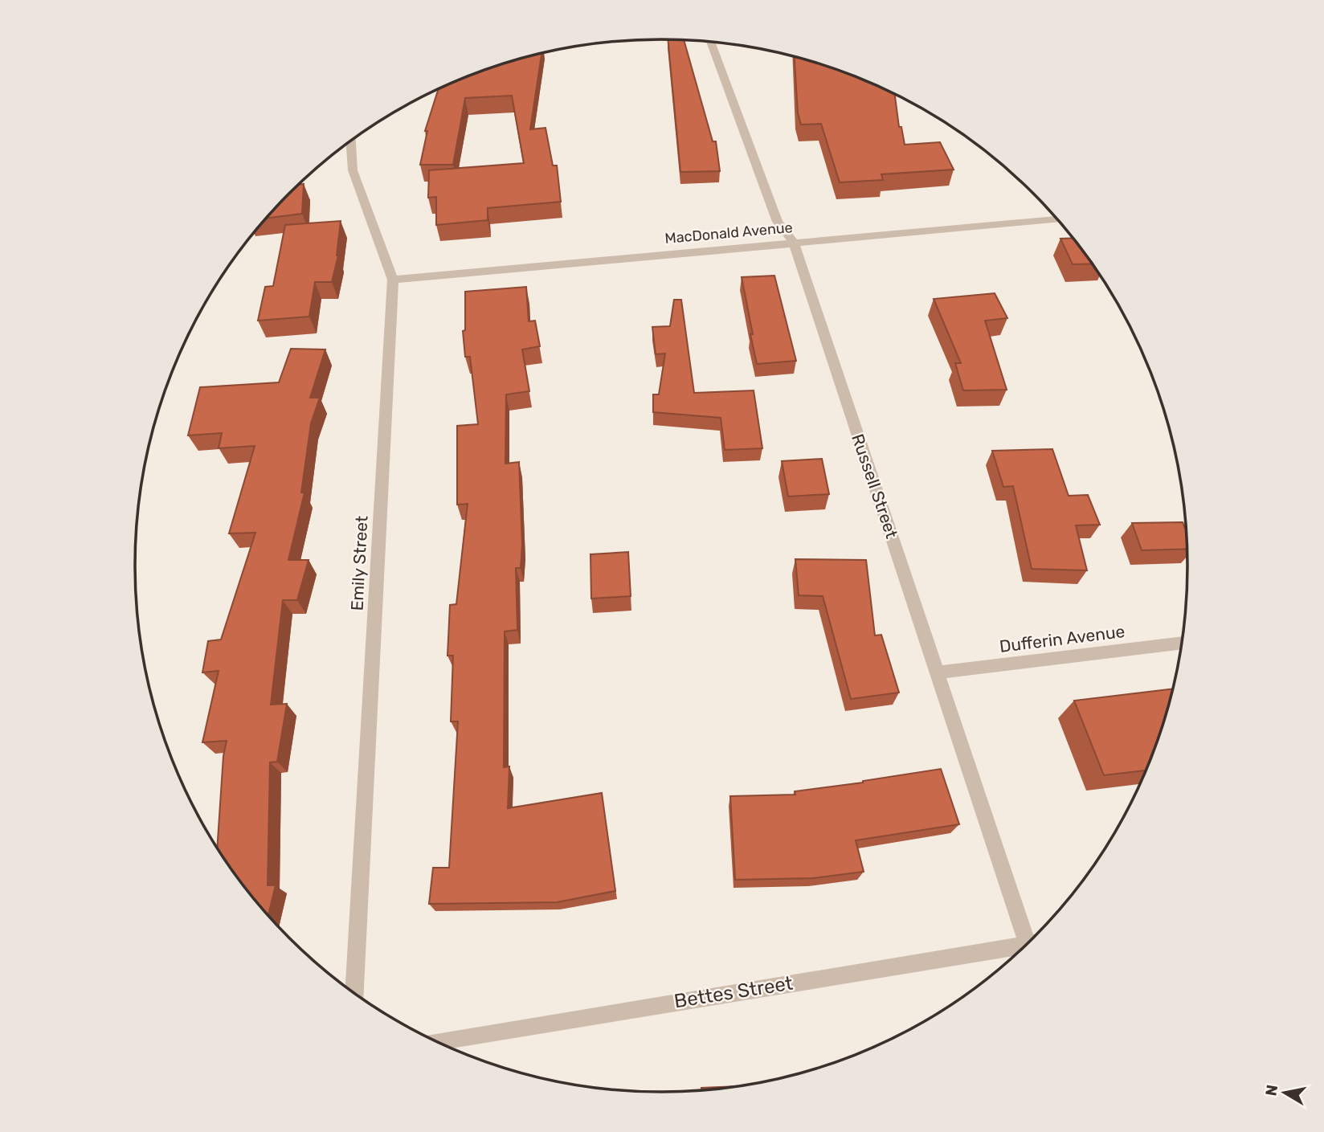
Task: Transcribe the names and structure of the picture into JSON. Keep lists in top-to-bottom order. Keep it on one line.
{"streets":{"street":["MacDonald Avenue","Russell Street","Emily Street","Dufferin Avenue","Bettes Street"]},"crossings":[["MacDonald Avenue","Russell Street"],["MacDonald Avenue","Emily Street"],["Russell Street","Dufferin Avenue"]],"north":"left"}
